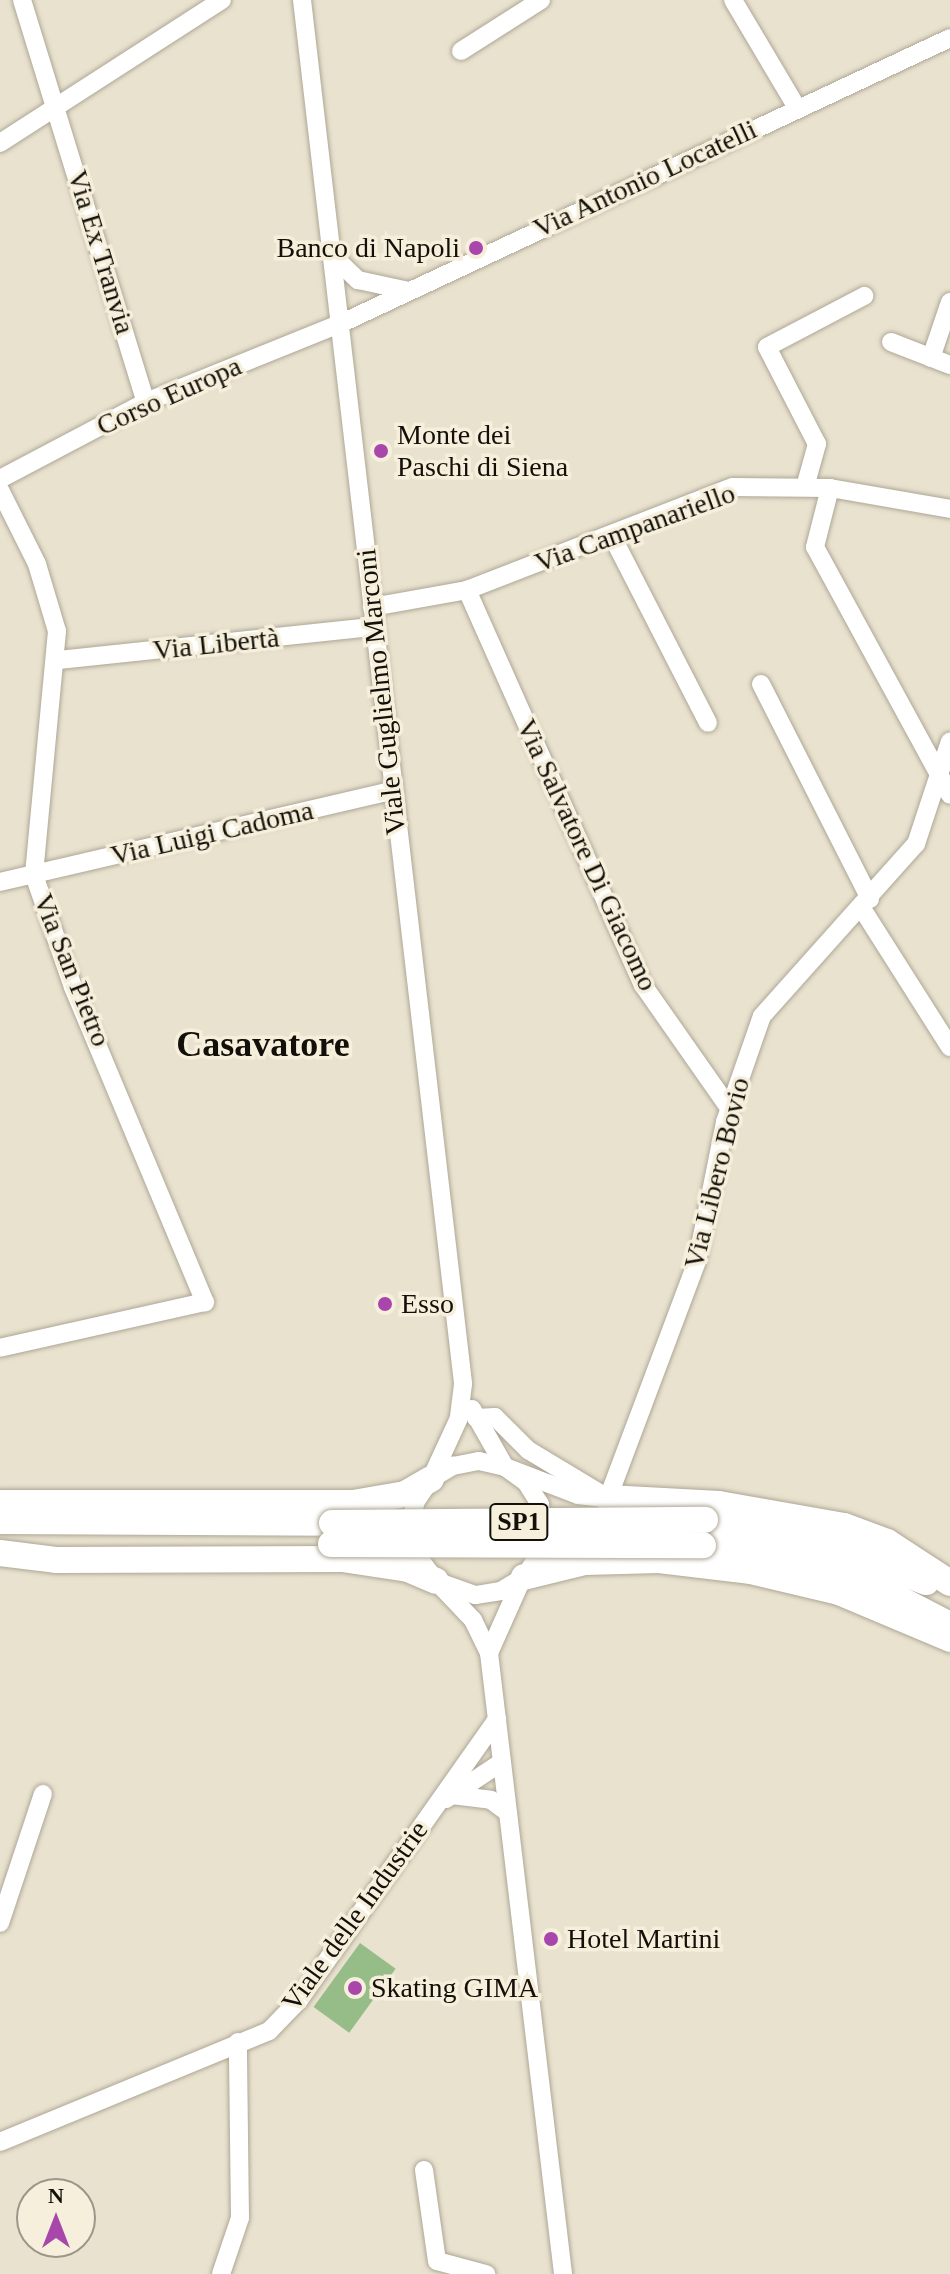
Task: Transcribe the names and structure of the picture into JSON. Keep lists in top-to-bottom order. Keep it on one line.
{"streets":{"highway":["SP1"],"street":["Via Antonio Locatelli","Via Ex Tranvia","Corso Europa","Via Campanariello","Via Libertà","Viale Guglielmo Marconi","Via Luigi Cadoma","Via Salvatore Di Giacomo","Via San Pietro","Via Libero Bovio","Viale delle Industrie"]},"crossings":[["Via Antonio Locatelli","Corso Europa"],["Via Antonio Locatelli","Viale Guglielmo Marconi"],["Via Ex Tranvia","Corso Europa"],["Corso Europa","Viale Guglielmo Marconi"],["Via Campanariello","Viale Guglielmo Marconi"],["Via Campanariello","Via Salvatore Di Giacomo"],["Via Libertà","Viale Guglielmo Marconi"],["Via Libertà","Via San Pietro"],["Viale Guglielmo Marconi","Via Luigi Cadoma"],["Via Luigi Cadoma","Via San Pietro"],["Via Salvatore Di Giacomo","Via Libero Bovio"]],"districts":["Casavatore"],"places":["Banco di Napoli","Monte dei Paschi di Siena","Esso","Hotel Martini","Skating GIMA"],"north":"top"}
